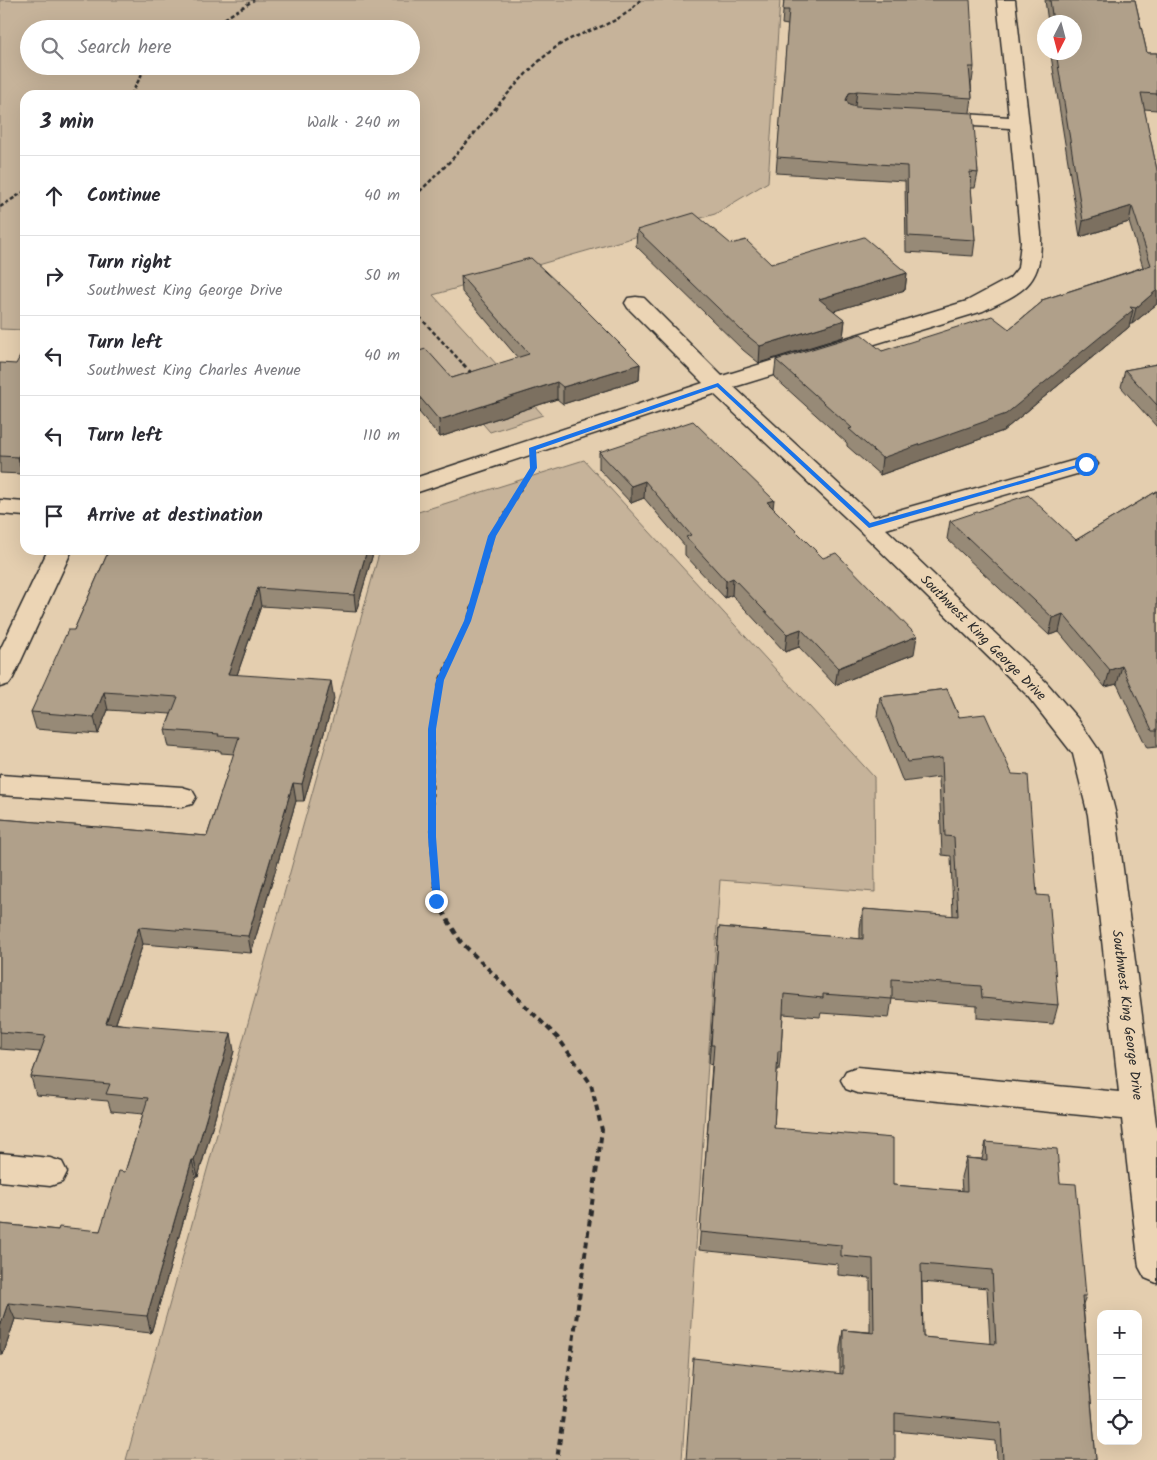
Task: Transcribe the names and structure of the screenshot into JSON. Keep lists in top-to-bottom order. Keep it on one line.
{"streets":{"street":["Southwest King George Drive"]},"north":"bottom","page":{"search":"Search here","heading":["3 min","Walk · 240 m"],"list":[["Continue","40 m"],["Turn right","Southwest King George Drive","50 m"],["Turn left","Southwest King Charles Avenue","40 m"],["Turn left","110 m"],"Arrive at destination"],"map_buttons":["+","−"]}}
